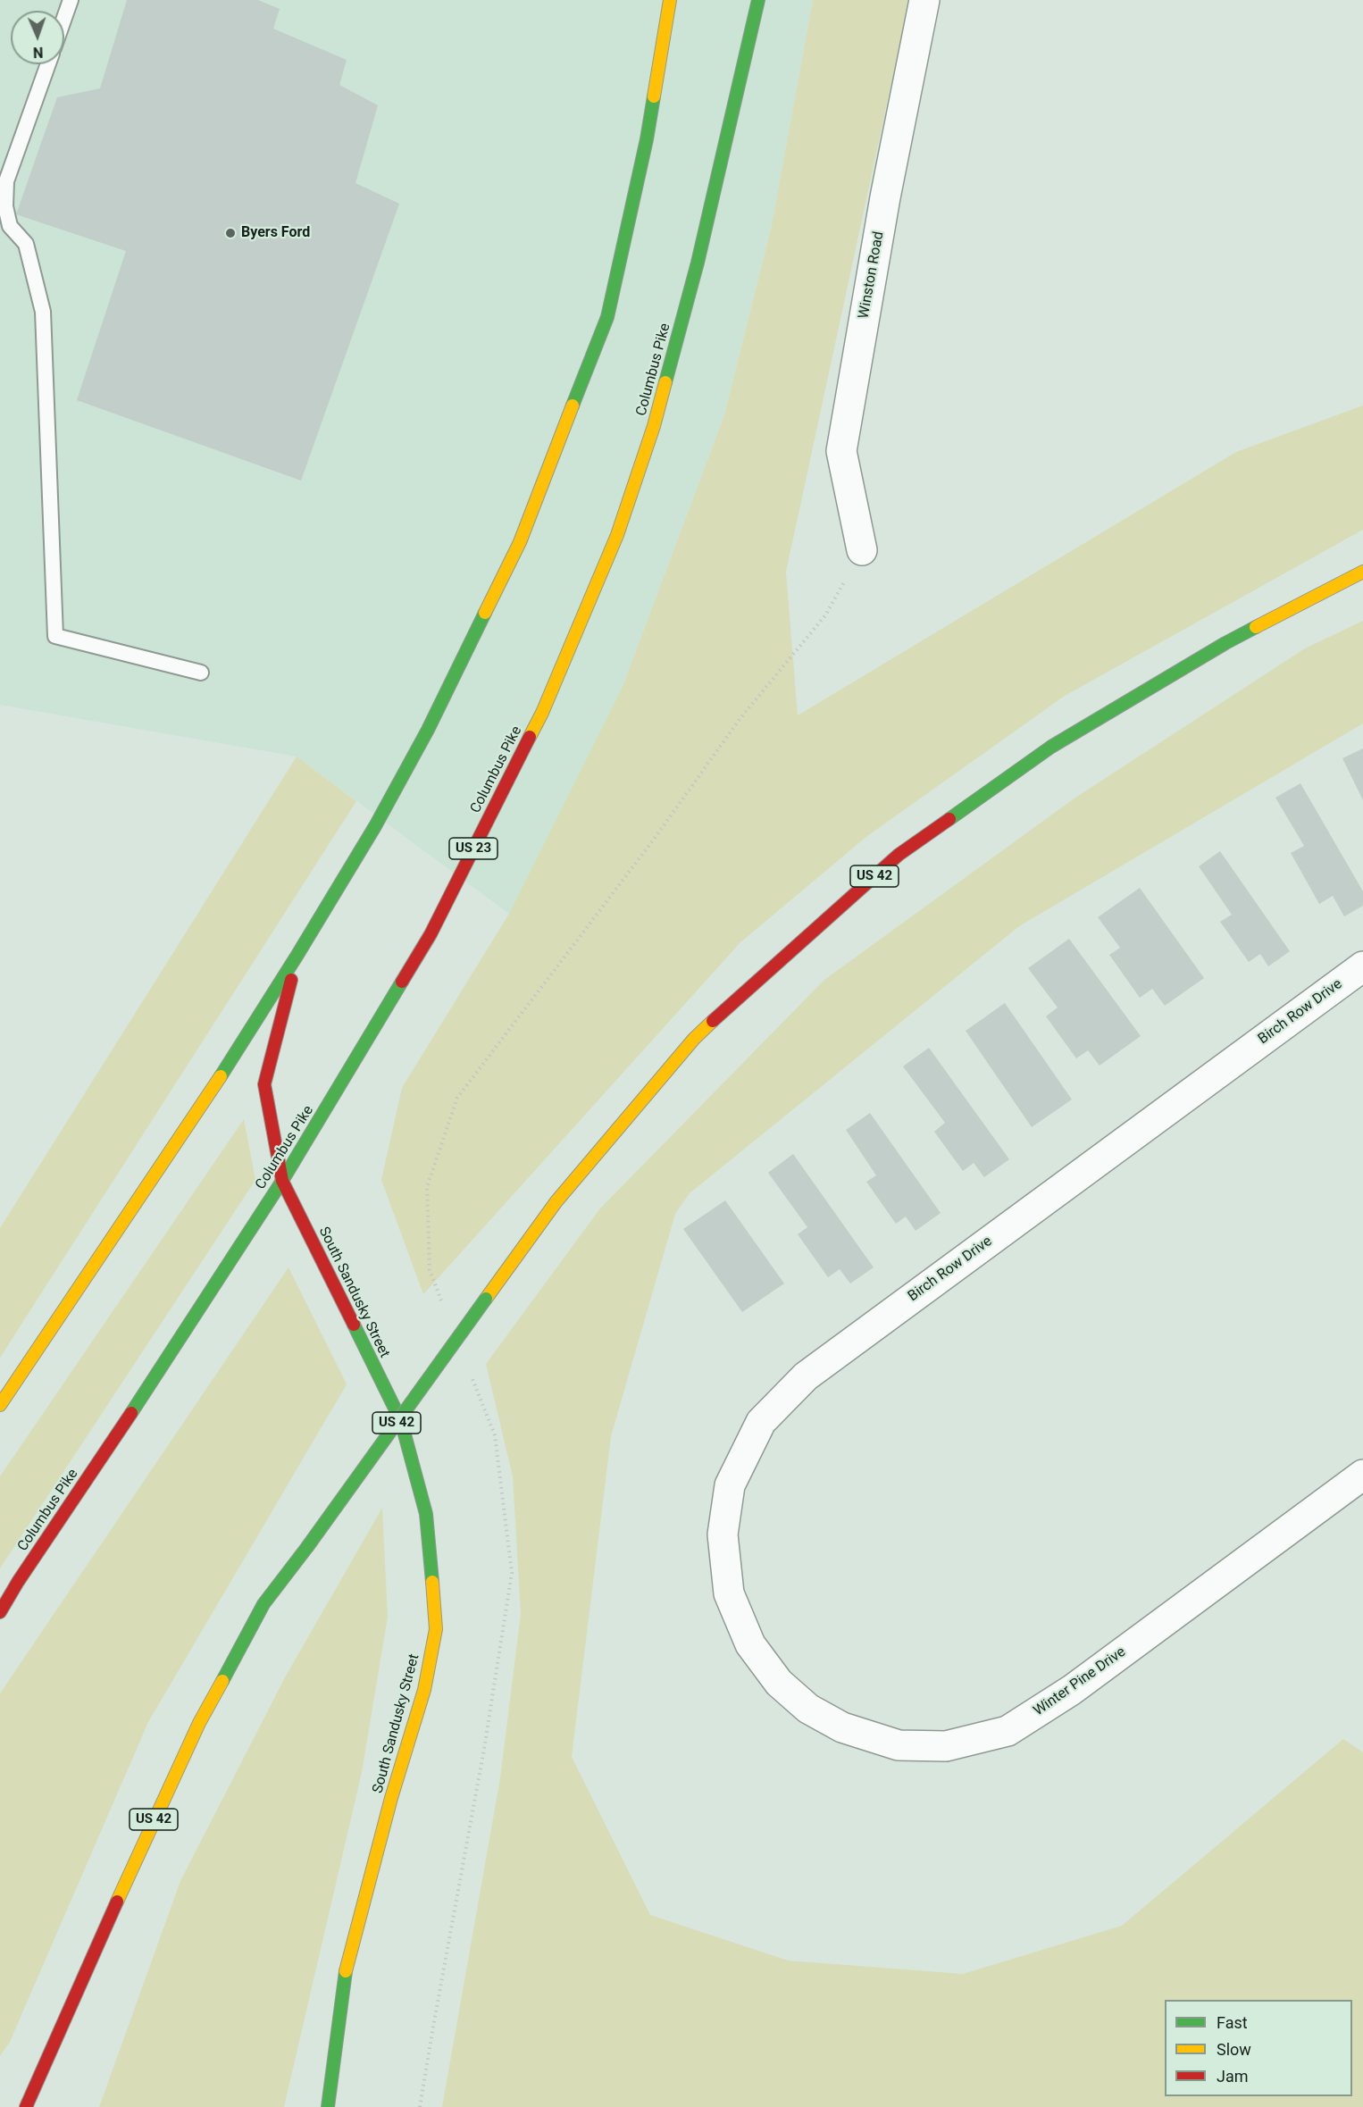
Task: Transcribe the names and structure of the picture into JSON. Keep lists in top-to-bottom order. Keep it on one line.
{"streets":{"main road":["Columbus Pike","US 23","US 42","South Sandusky Street"],"street":["Winston Road","Birch Row Drive","Winter Pine Drive"]},"crossings":[["Columbus Pike","South Sandusky Street"],["Birch Row Drive","Winter Pine Drive"]],"places":["Byers Ford"],"legend":["Fast","Slow","Jam"],"north":"bottom"}
